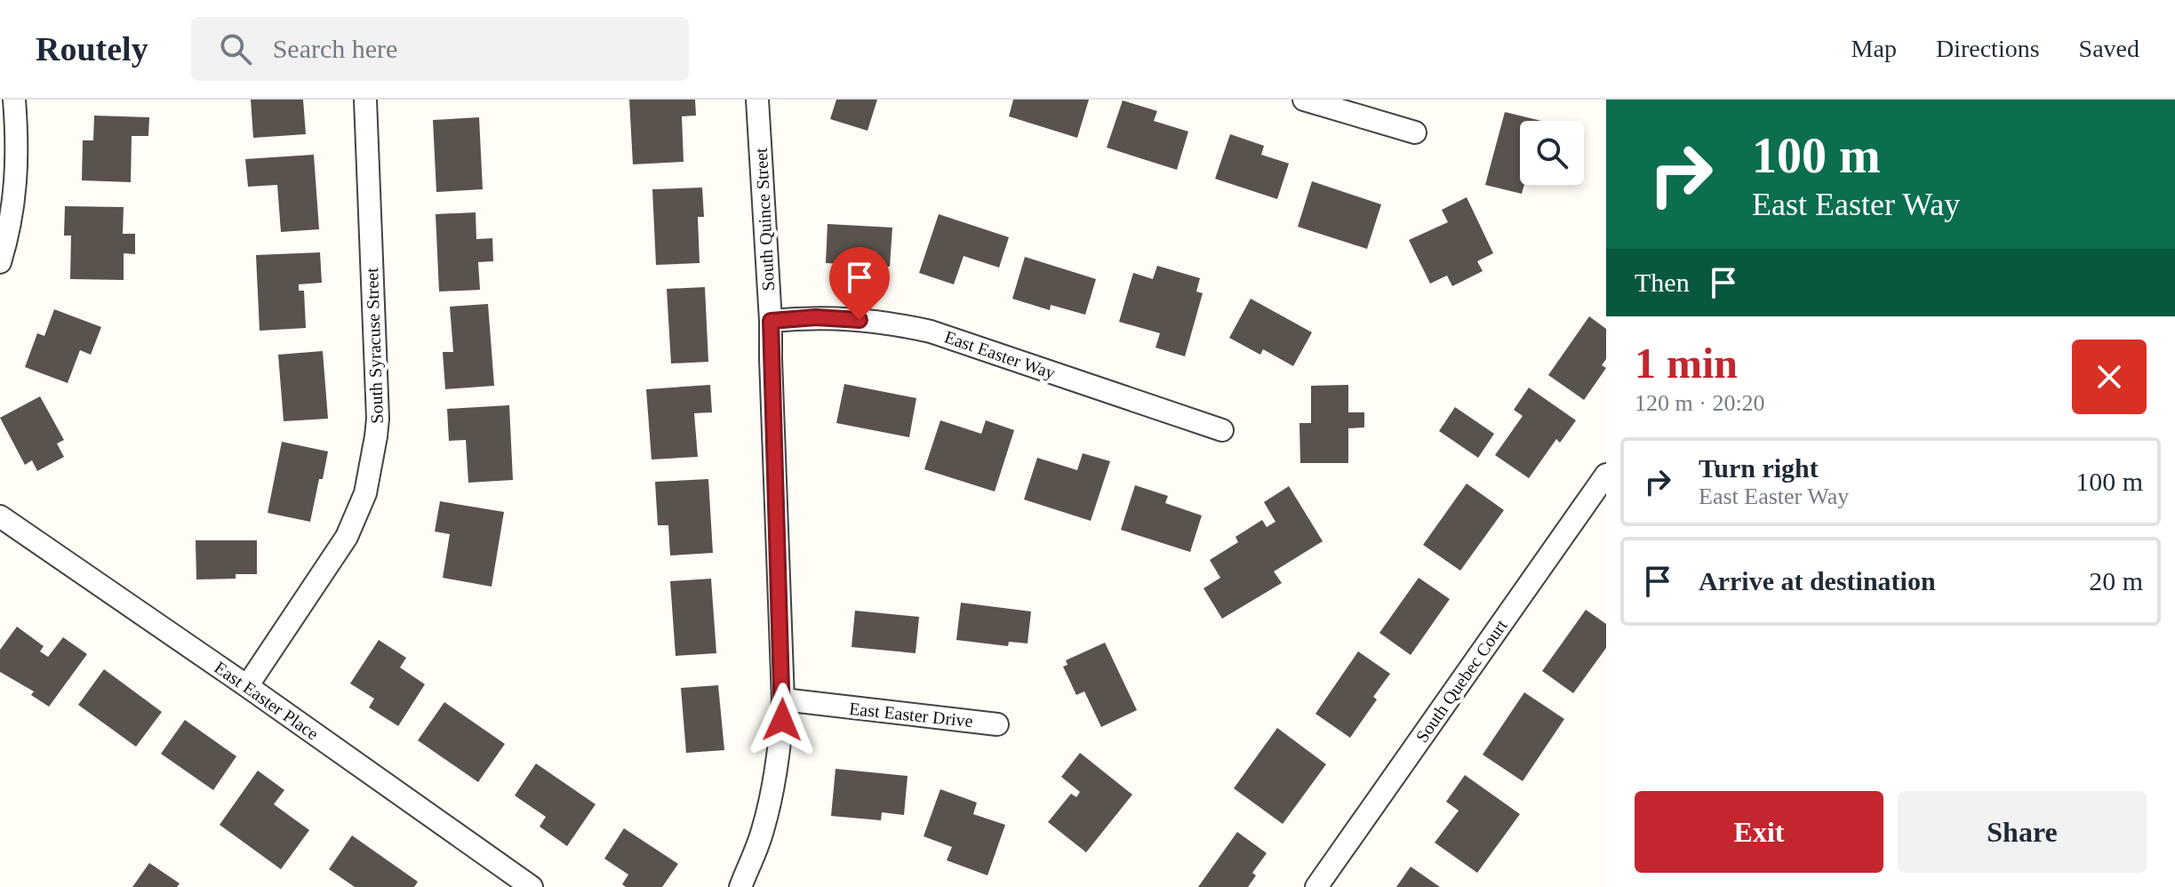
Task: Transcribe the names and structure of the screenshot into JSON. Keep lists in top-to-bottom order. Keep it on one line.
{"streets":{"street":["South Quince Street","South Syracuse Street","East Easter Way","South Quebec Court","East Easter Place","East Easter Drive"]},"crossings":[["South Quince Street","East Easter Way"],["South Quince Street","East Easter Drive"],["South Syracuse Street","East Easter Place"]],"page":{"header":"Routely","search":"Search here","nav":["Map","Directions","Saved"],"turn":["100 m","East Easter Way"],"then":"Then","heading":["1 min","120 m · 20:20"],"list":[{"name":"Turn right","note":"East Easter Way","value":"100 m"},{"name":"Arrive at destination","value":"20 m"}],"buttons":["Exit","Share"]}}
